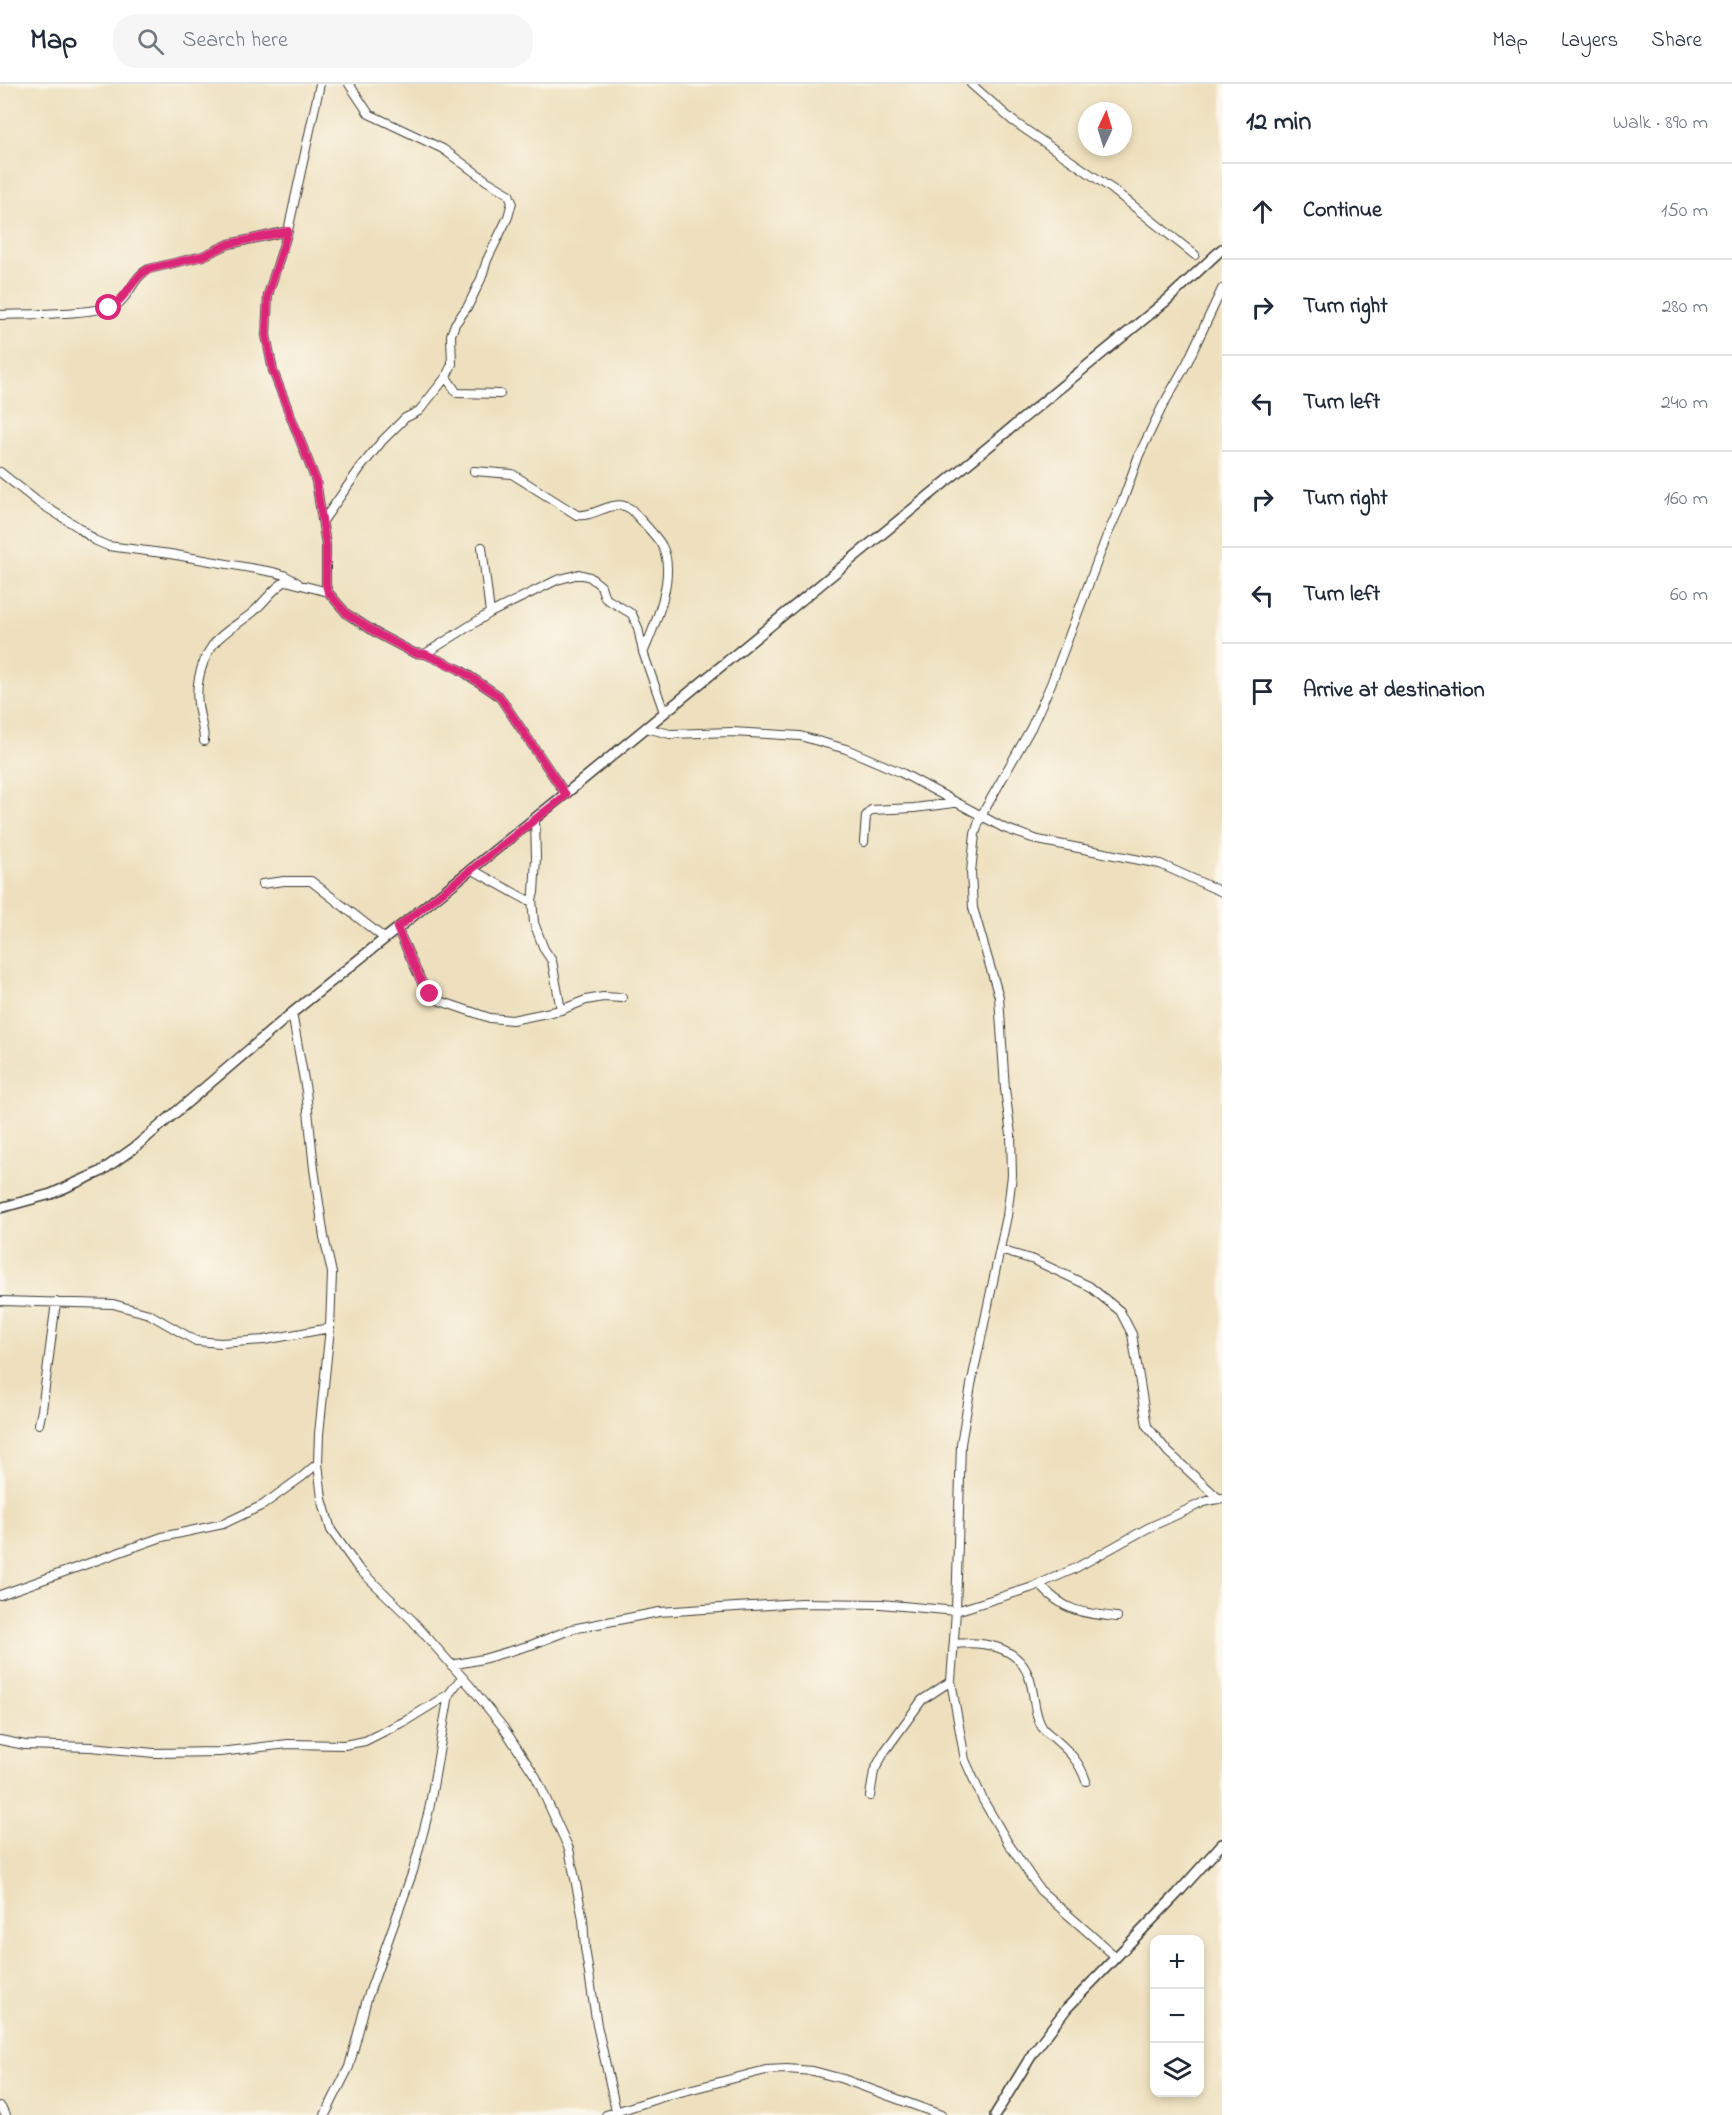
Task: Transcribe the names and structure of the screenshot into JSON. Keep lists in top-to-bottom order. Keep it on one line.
{"north":"top","page":{"header":"Map","search":"Search here","nav":["Map","Layers","Share"],"heading":["12 min","Walk · 890 m"],"list":[["Continue","150 m"],["Turn right","280 m"],["Turn left","240 m"],["Turn right","160 m"],["Turn left","60 m"],"Arrive at destination"],"map_buttons":["+","−"]}}
